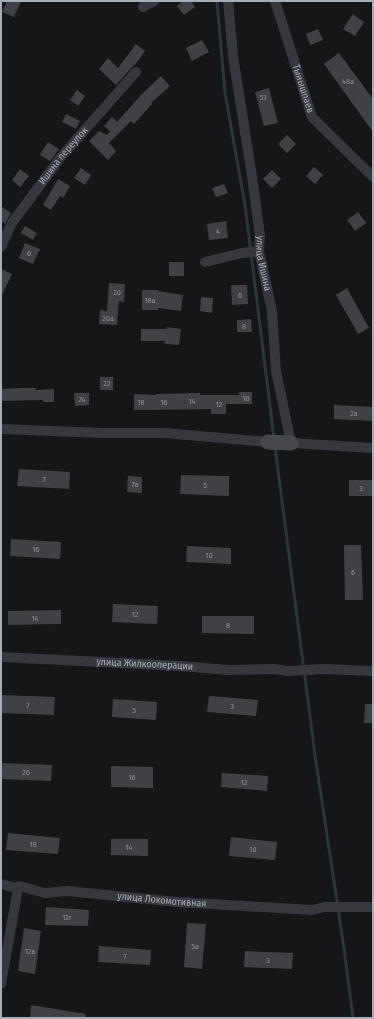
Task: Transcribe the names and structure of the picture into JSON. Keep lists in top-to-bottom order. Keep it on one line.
{"streets":{"street":["Тынышпаев","Ишина переулок","улица Ишина","улица Жилкооперации","улица Локомотивная"]},"house_numbers":["48а","53","4","6","20","6","18а","20а","8","22","10","24","14","18","16","12","2а","7","7а","5","3","16","10","6","12","14","8","7","3","5","20","16","12","18","14","10","12г","5а","12в","7","3"]}
